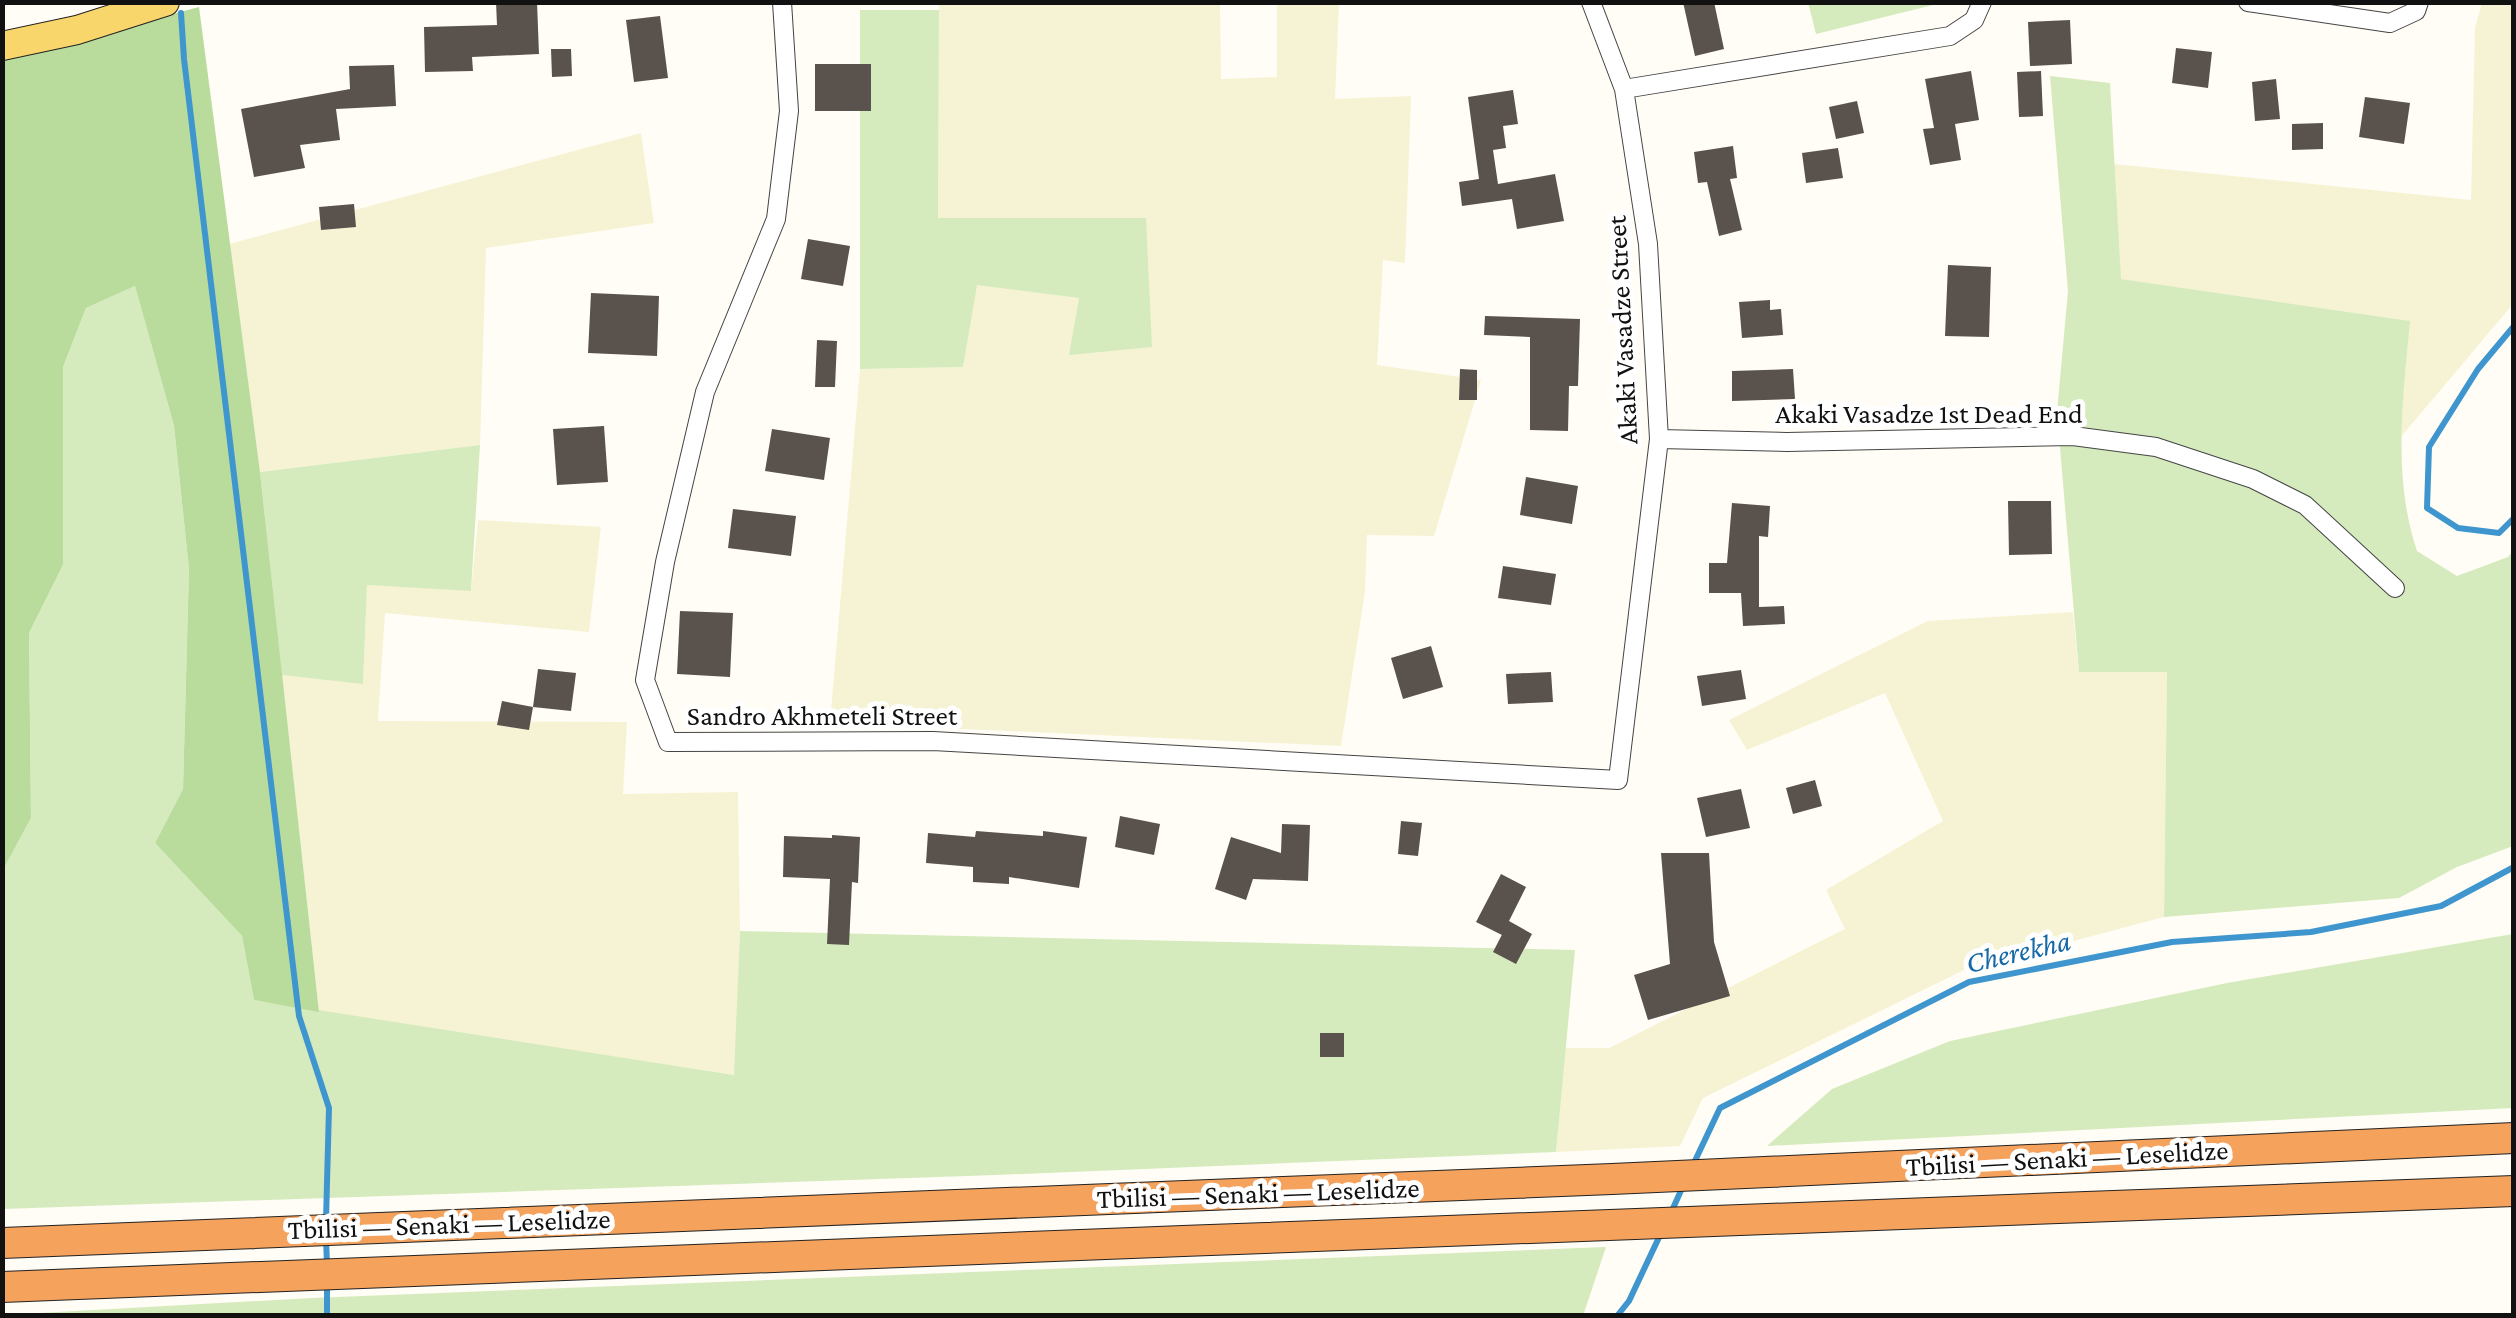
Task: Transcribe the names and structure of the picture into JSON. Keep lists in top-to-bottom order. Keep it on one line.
{"streets":{"highway":["Tbilisi — Senaki — Leselidze"],"street":["Akaki Vasadze Street","Akaki Vasadze 1st Dead End","Sandro Akhmeteli Street"]},"crossings":[["Akaki Vasadze Street","Akaki Vasadze 1st Dead End"],["Akaki Vasadze Street","Sandro Akhmeteli Street"]],"water":["Cherekha"]}
